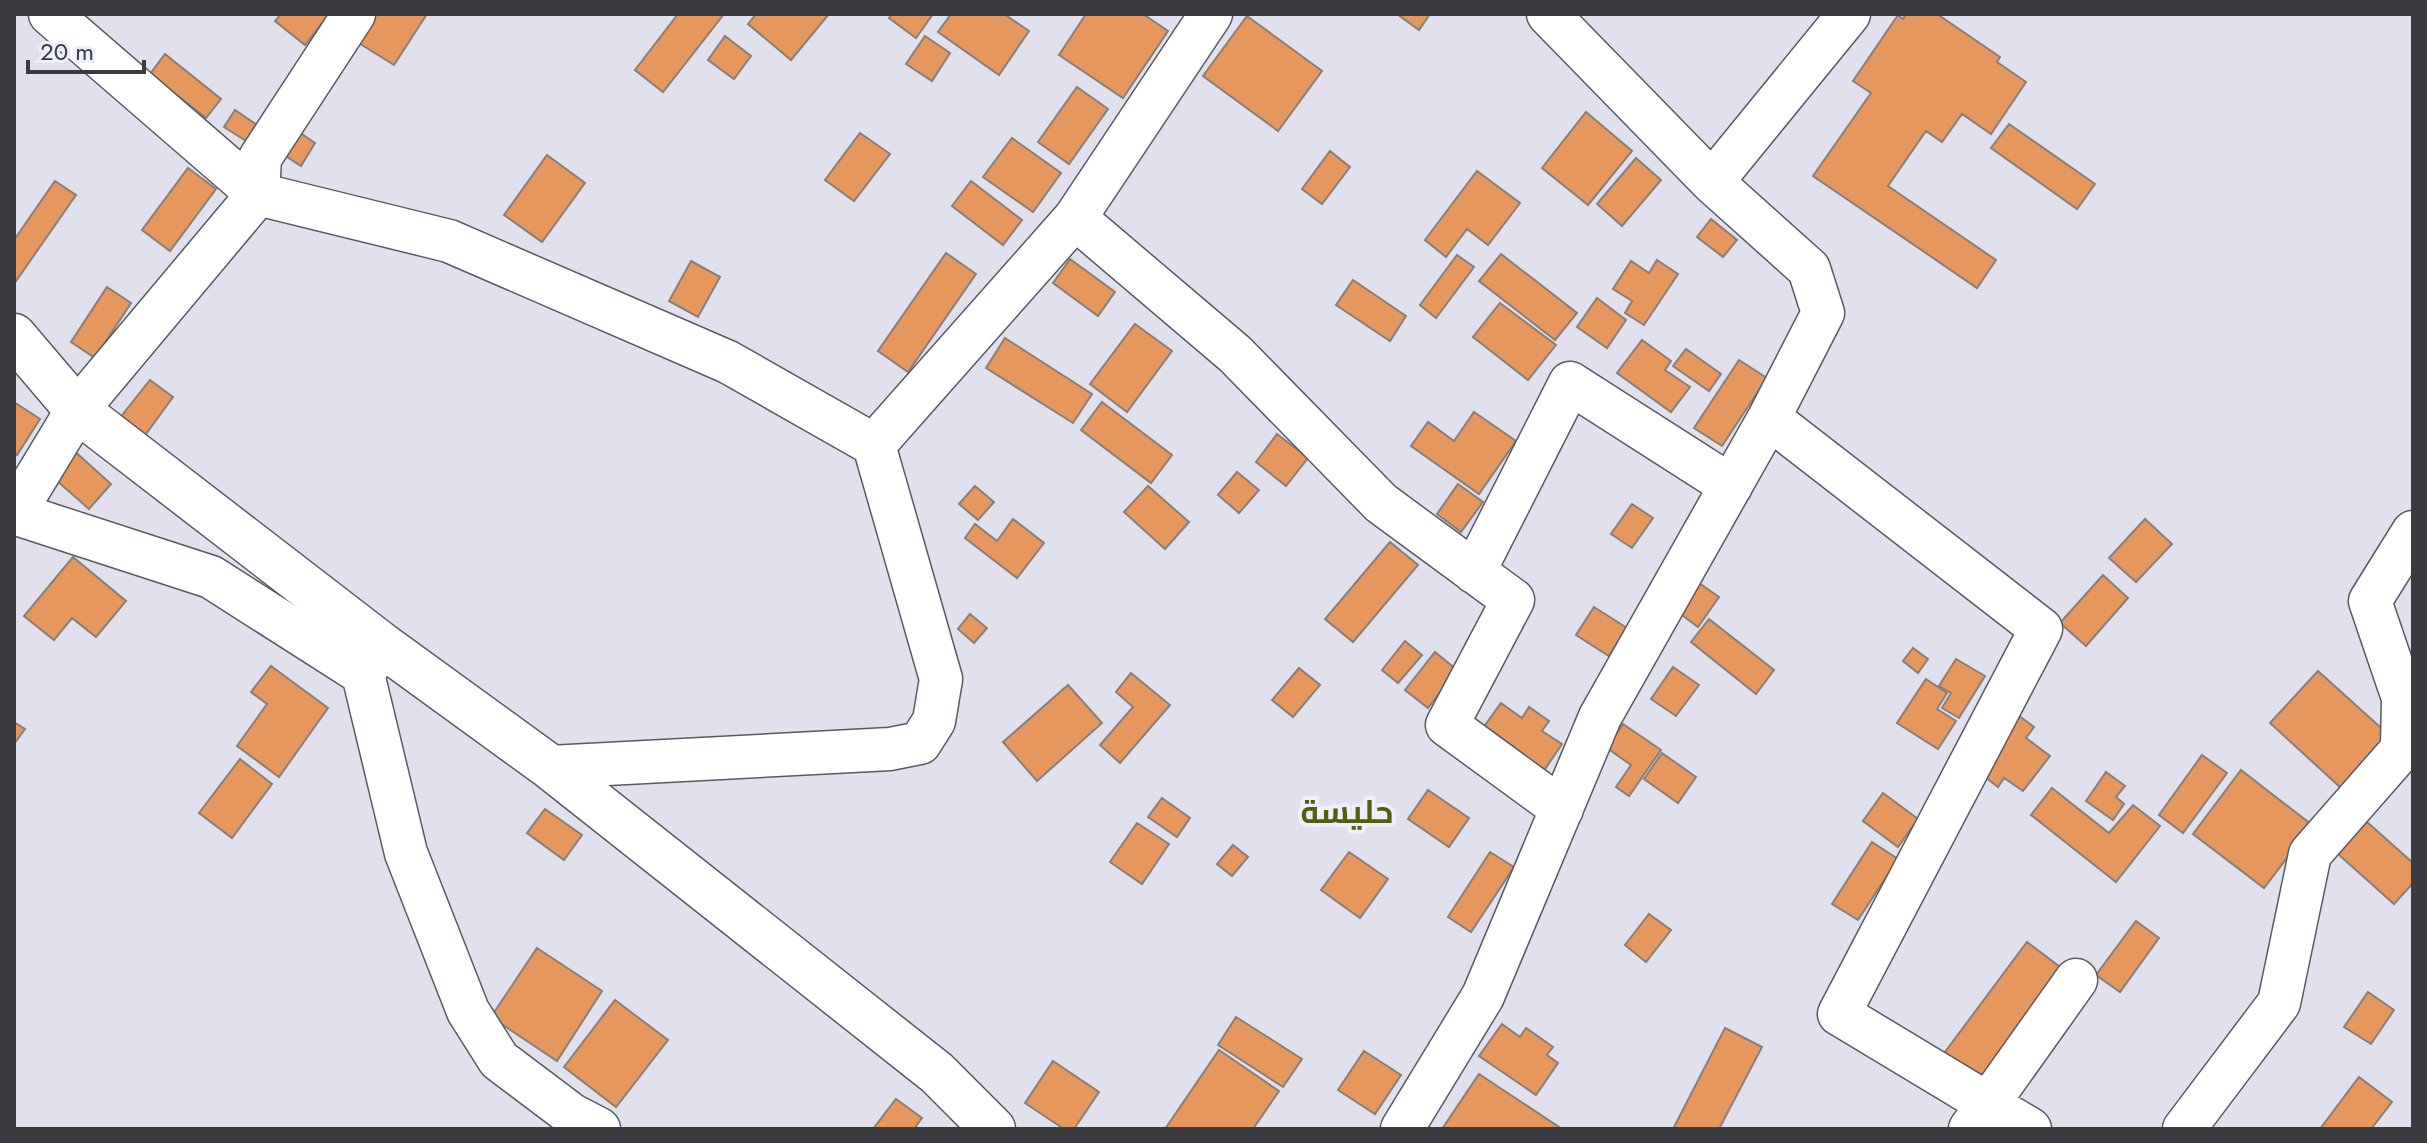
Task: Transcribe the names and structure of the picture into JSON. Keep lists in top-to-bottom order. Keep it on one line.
{"districts":["حليسة"],"scale_bar":"20 m"}
